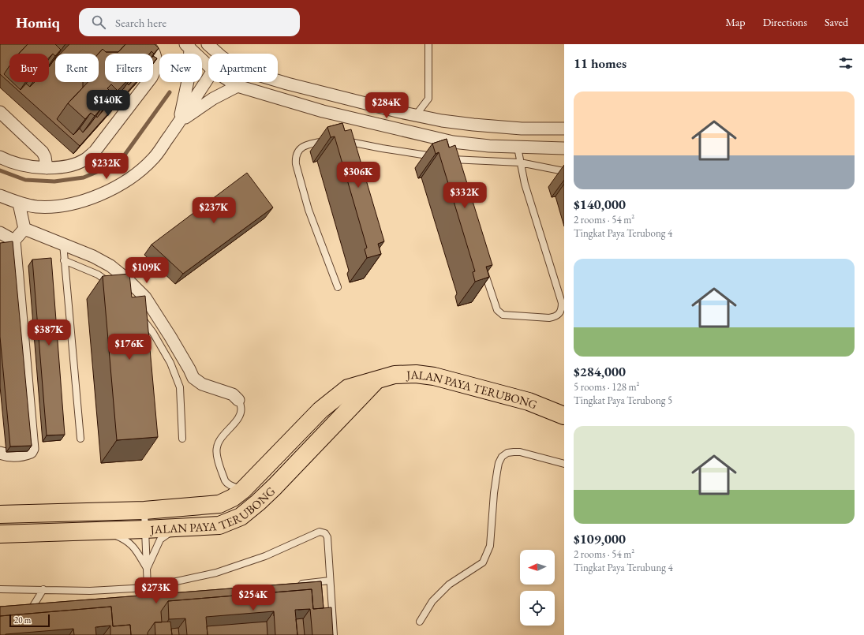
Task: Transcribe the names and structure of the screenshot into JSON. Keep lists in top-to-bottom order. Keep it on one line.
{"streets":{"main road":["JALAN PAYA TERUBONG"]},"scale_bar":"20 m","north":"left","page":{"header":"Homiq","search":"Search here","nav":["Map","Directions","Saved"],"heading":"11 homes","chip":["Buy","Rent","Filters","New","Apartment"],"list":[{"name":"$140,000","note":"2 rooms · 54 m² · Tingkat Paya Terubong 4"},{"name":"$284,000","note":"5 rooms · 128 m² · Tingkat Paya Terubong 5"},{"name":"$109,000","note":"2 rooms · 54 m² · Tingkat Paya Terubung 4"}],"price":["$140K","$284K","$232K","$306K","$332K","$237K","$109K","$387K","$176K","$273K","$254K"],"scale":"20 m"}}
